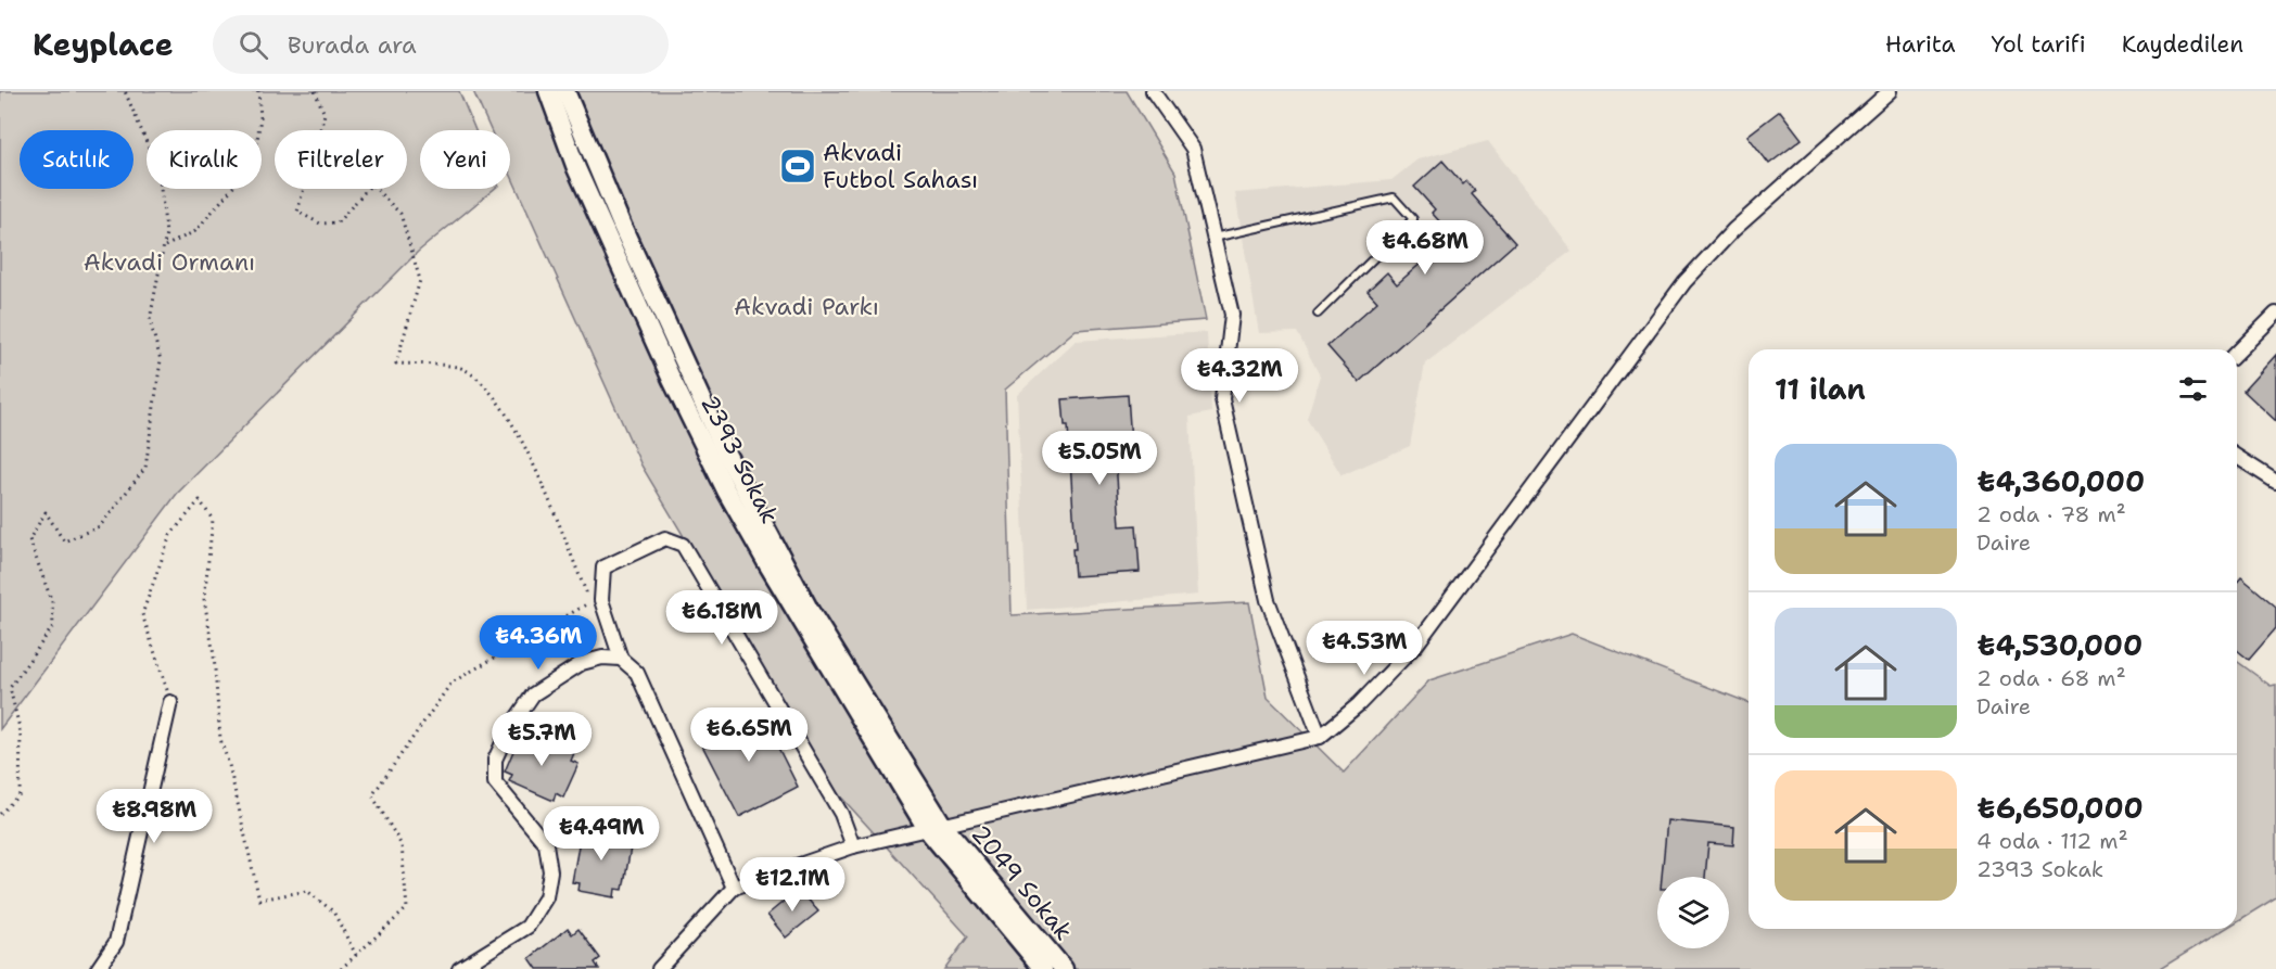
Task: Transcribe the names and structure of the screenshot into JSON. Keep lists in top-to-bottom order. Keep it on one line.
{"streets":{"main road":["2393 Sokak","2049 Sokak"]},"crossings":[["2393 Sokak","2049 Sokak"]],"parks":["Akvadi Ormanı","Akvadi Parkı"],"places":{"sports":["Akvadi Futbol Sahası"]},"page":{"header":"Keyplace","search":"Burada ara","nav":["Harita","Yol tarifi","Kaydedilen"],"chip":["Satılık","Kiralık","Filtreler","Yeni"],"price":["₺4.68M","₺4.32M","₺5.05M","₺6.18M","₺4.36M","₺4.53M","₺6.65M","₺5.7M","₺8.98M","₺4.49M","₺12.1M"],"heading":"11 ilan","list":[{"name":"₺4,360,000","note":"2 oda · 78 m² · Daire"},{"name":"₺4,530,000","note":"2 oda · 68 m² · Daire"},{"name":"₺6,650,000","note":"4 oda · 112 m² · 2393 Sokak"}]}}
